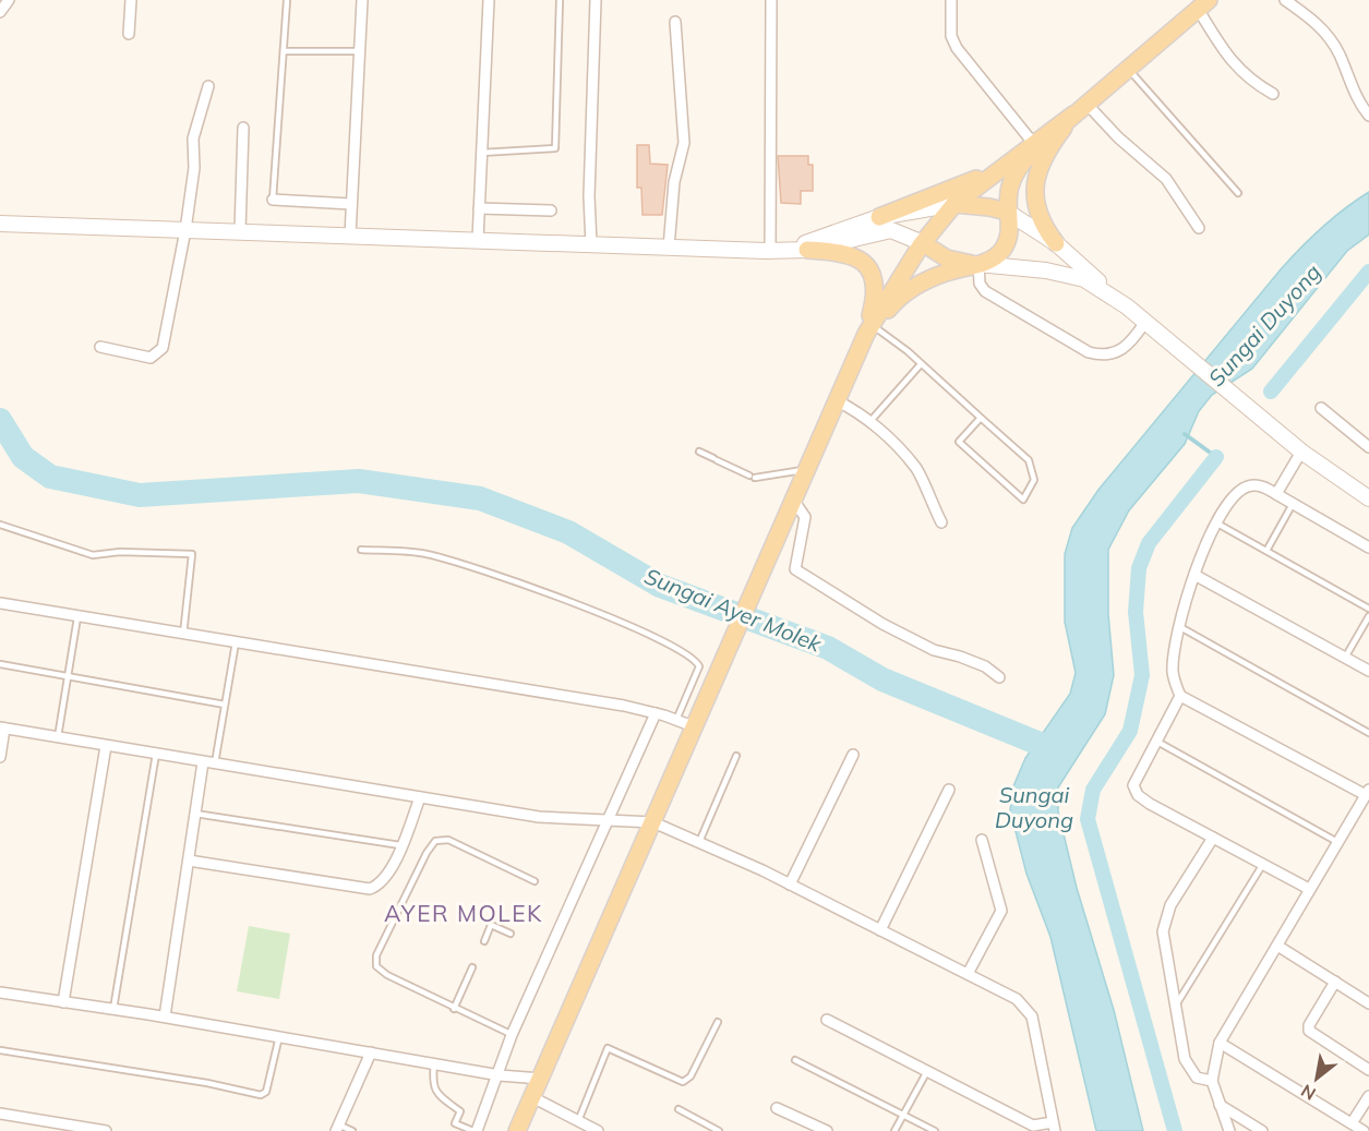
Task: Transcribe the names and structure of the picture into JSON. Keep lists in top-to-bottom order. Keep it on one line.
{"districts":["AYER MOLEK"],"water":["Sungai Duyong","Sungai Ayer Molek"],"north":"bottom left"}
